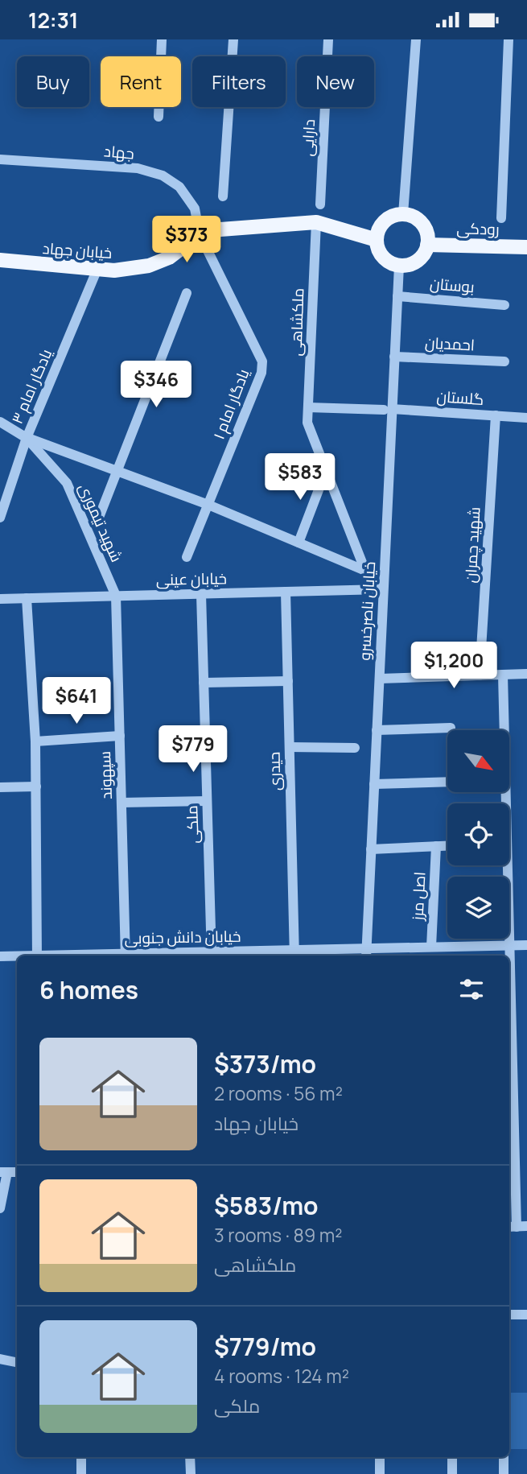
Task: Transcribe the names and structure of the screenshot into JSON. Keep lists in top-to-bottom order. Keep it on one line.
{"streets":{"main road":["رودکی","خیابان جهاد"],"street":["دارایی","جهاد","بوستان","ملکشاهی","احمدیان","یادگار امام ۳","گلستان","یادگار امام ۱","شهید تیموری","شهید چمران","خیابان عینی","خیابان ناصرخسرو","حیدری","سپهوند","ملکی","اصل مرز","خیابان دانش جنوبی"]},"crossings":[["جهاد","خیابان جهاد"],["جهاد","یادگار امام ۱"],["رودکی","خیابان جهاد"],["رودکی","خیابان ناصرخسرو"],["خیابان جهاد","ملکشاهی"],["خیابان جهاد","یادگار امام ۳"],["خیابان جهاد","یادگار امام ۱"],["خیابان جهاد","خیابان ناصرخسرو"],["بوستان","خیابان ناصرخسرو"],["ملکشاهی","گلستان"],["احمدیان","خیابان ناصرخسرو"],["یادگار امام ۳","شهید تیموری"],["گلستان","شهید چمران"],["گلستان","خیابان ناصرخسرو"],["شهید تیموری","خیابان عینی"],["شهید تیموری","سپهوند"],["خیابان عینی","خیابان ناصرخسرو"],["خیابان عینی","حیدری"],["خیابان عینی","سپهوند"],["خیابان عینی","ملکی"],["خیابان ناصرخسرو","خیابان دانش جنوبی"],["حیدری","خیابان دانش جنوبی"],["سپهوند","خیابان دانش جنوبی"],["ملکی","خیابان دانش جنوبی"],["اصل مرز","خیابان دانش جنوبی"]],"north":"bottom right","page":{"status":"12:31","chip":["Buy","Rent","Filters","New"],"price":["$373","$346","$583","$1,200","$641","$779"],"heading":"6 homes","list":[{"name":"$373/mo","note":"2 rooms · 56 m² · خیابان جهاد"},{"name":"$583/mo","note":"3 rooms · 89 m² · ملکشاهی"},{"name":"$779/mo","note":"4 rooms · 124 m² · ملکی"}]}}
